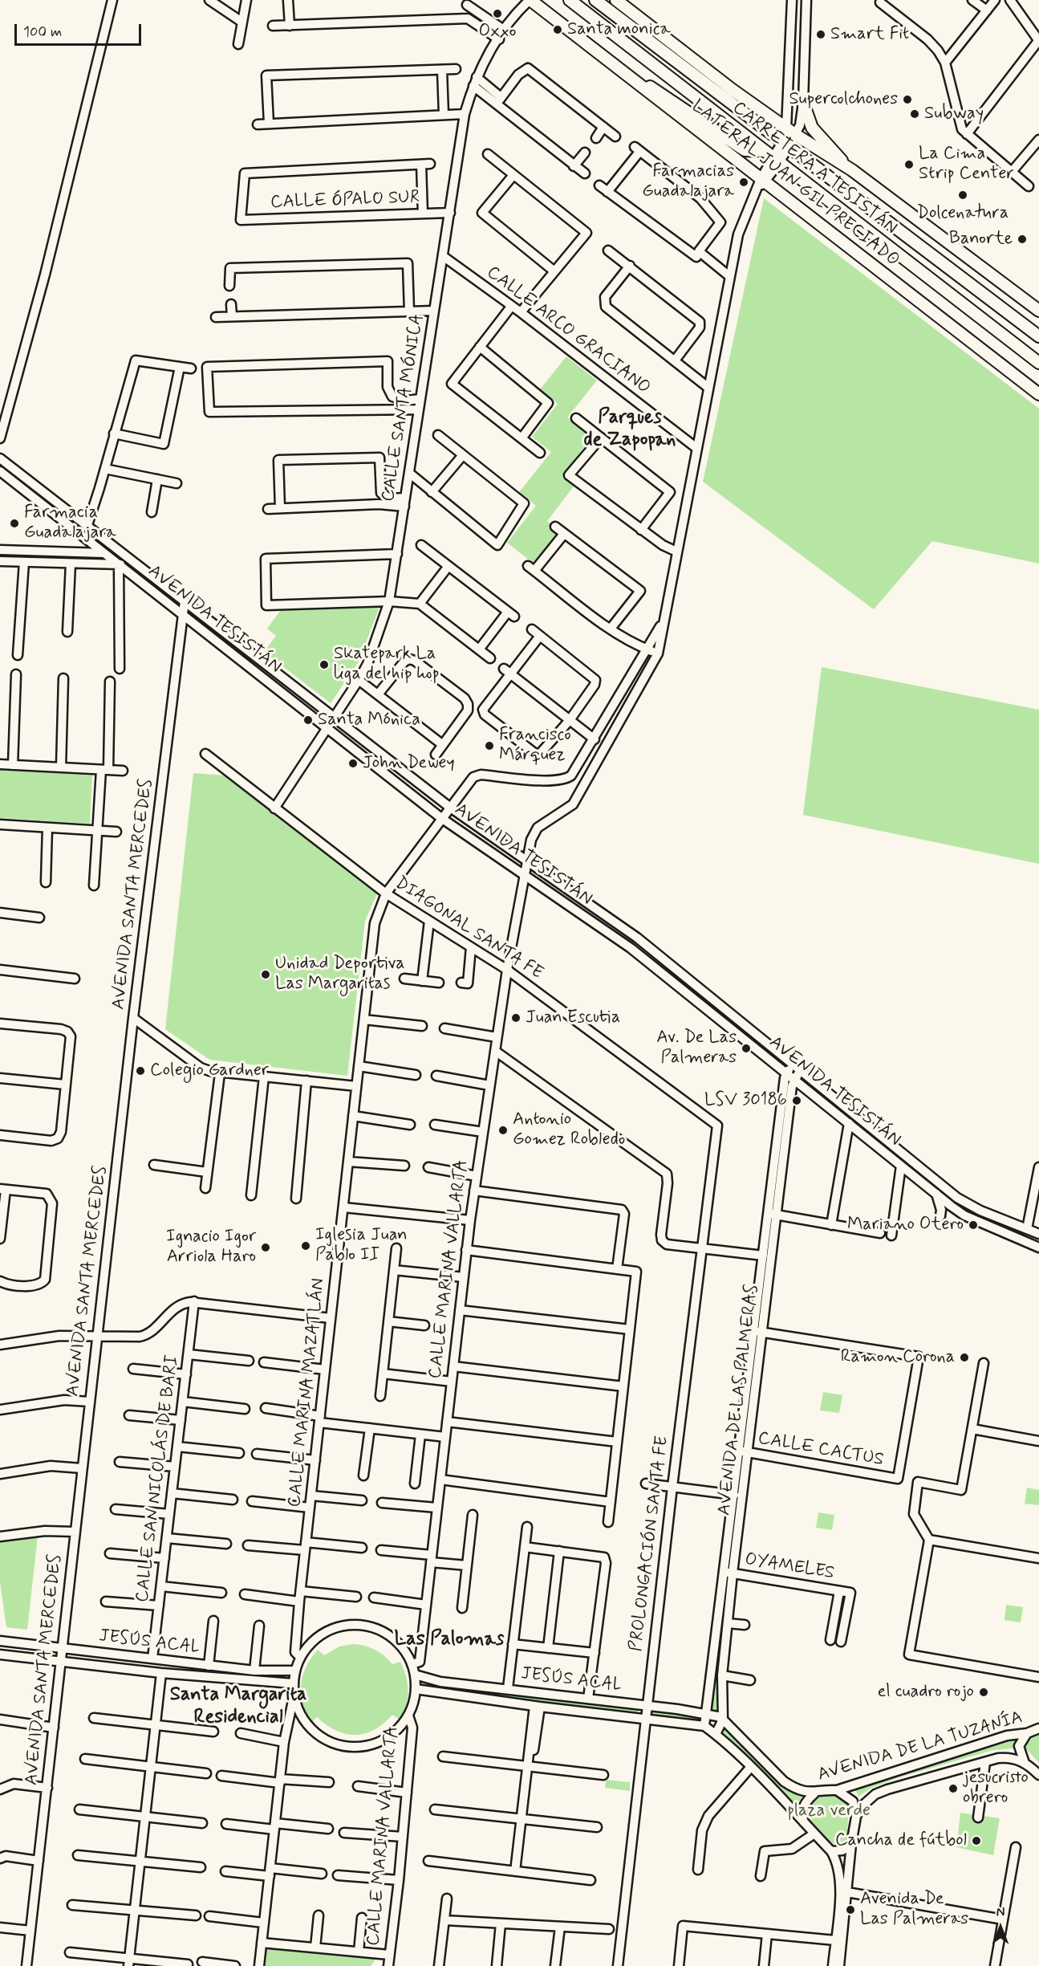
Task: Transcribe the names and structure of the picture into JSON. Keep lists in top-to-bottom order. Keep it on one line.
{"streets":{"main road":["CARRETERA A TESISTÁN","LATERAL JUAN GIL PRECIADO"],"street":["CALLE ÓPALO SUR","CALLE ARCO GRACIANO","CALLE SANTA MÓNICA","AVENIDA TESISTÁN","AVENIDA SANTA MERCEDES","DIAGONAL SANTA FE","CALLE MARINA VALLARTA","CALLE MARINA MAZATLÁN","AVENIDA DE LAS PALMERAS","CALLE CACTUS","CALLE SAN NICOLÁS DE BARI","PROLONGACIÓN SANTA FE","OYAMELES","JESÚS ACAL","AVENIDA DE LA TUZANÍA"]},"crossings":[["CARRETERA A TESISTÁN","CALLE MARINA VALLARTA"],["LATERAL JUAN GIL PRECIADO","CALLE SANTA MÓNICA"],["LATERAL JUAN GIL PRECIADO","CALLE MARINA VALLARTA"],["CALLE ÓPALO SUR","CALLE SANTA MÓNICA"],["CALLE ARCO GRACIANO","CALLE SANTA MÓNICA"],["CALLE ARCO GRACIANO","CALLE MARINA VALLARTA"],["CALLE SANTA MÓNICA","AVENIDA TESISTÁN"],["CALLE SANTA MÓNICA","DIAGONAL SANTA FE"],["AVENIDA TESISTÁN","AVENIDA SANTA MERCEDES"],["AVENIDA TESISTÁN","CALLE MARINA VALLARTA"],["AVENIDA TESISTÁN","CALLE MARINA MAZATLÁN"],["AVENIDA TESISTÁN","AVENIDA DE LAS PALMERAS"],["AVENIDA SANTA MERCEDES","JESÚS ACAL"],["DIAGONAL SANTA FE","CALLE MARINA VALLARTA"],["DIAGONAL SANTA FE","CALLE MARINA MAZATLÁN"],["DIAGONAL SANTA FE","PROLONGACIÓN SANTA FE"],["CALLE MARINA VALLARTA","CALLE MARINA MAZATLÁN"],["CALLE MARINA VALLARTA","JESÚS ACAL"],["CALLE MARINA MAZATLÁN","JESÚS ACAL"],["AVENIDA DE LAS PALMERAS","CALLE CACTUS"],["AVENIDA DE LAS PALMERAS","OYAMELES"],["AVENIDA DE LAS PALMERAS","JESÚS ACAL"],["AVENIDA DE LAS PALMERAS","AVENIDA DE LA TUZANÍA"],["CALLE SAN NICOLÁS DE BARI","JESÚS ACAL"],["PROLONGACIÓN SANTA FE","JESÚS ACAL"],["JESÚS ACAL","AVENIDA DE LA TUZANÍA"]],"districts":["Parques de Zapopan","Las Palomas","Santa Margarita Residencial"],"parks":["plaza verde"],"places":["Oxxo","Santa monica","Smart Fit","Supercolchones","Subway","La Cima Strip Center","Farmacias Guadalajara","Dolcenatura","Banorte","Farmacia Guadalajara","Skatepark La liga del hip hop","Santa Mónica","Francisco Márquez","John Dewey","Unidad Deportiva Las Margaritas","Juan Escutia","Av. De Las Palmeras","Colegio Gardner","LSV 30186","Antonio Gomez Robledo","Mariano Otero","Iglesia Juan Pablo II","Ignacio Igor Arriola Haro","Ramon Corona","el cuadro rojo","jesucristo obrero","Cancha de fútbol","Avenida De Las Palmeras"],"scale_bar":"100 m","north":"top"}
